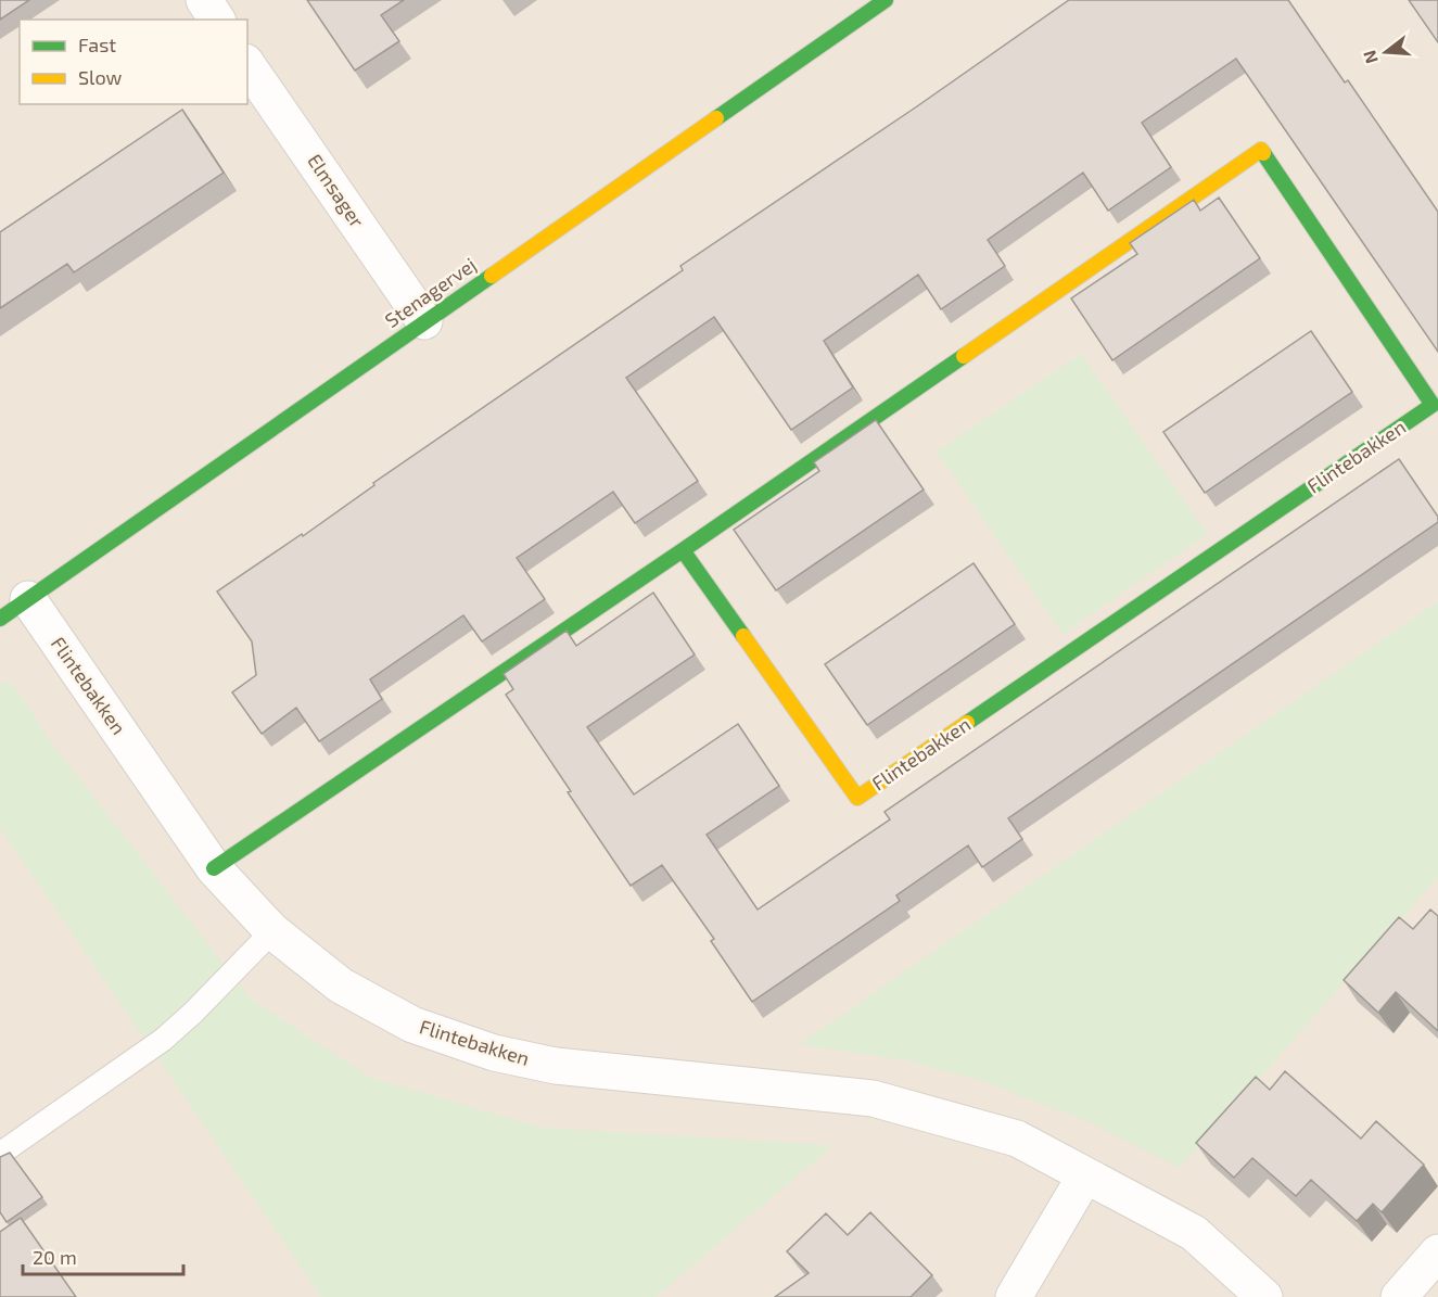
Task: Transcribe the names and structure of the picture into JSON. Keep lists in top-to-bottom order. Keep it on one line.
{"streets":{"street":["Elmsager","Stenagervej","Flintebakken"]},"crossings":[["Elmsager","Stenagervej"],["Stenagervej","Flintebakken"]],"legend":["Fast","Slow"],"scale_bar":"20 m","north":"left"}
